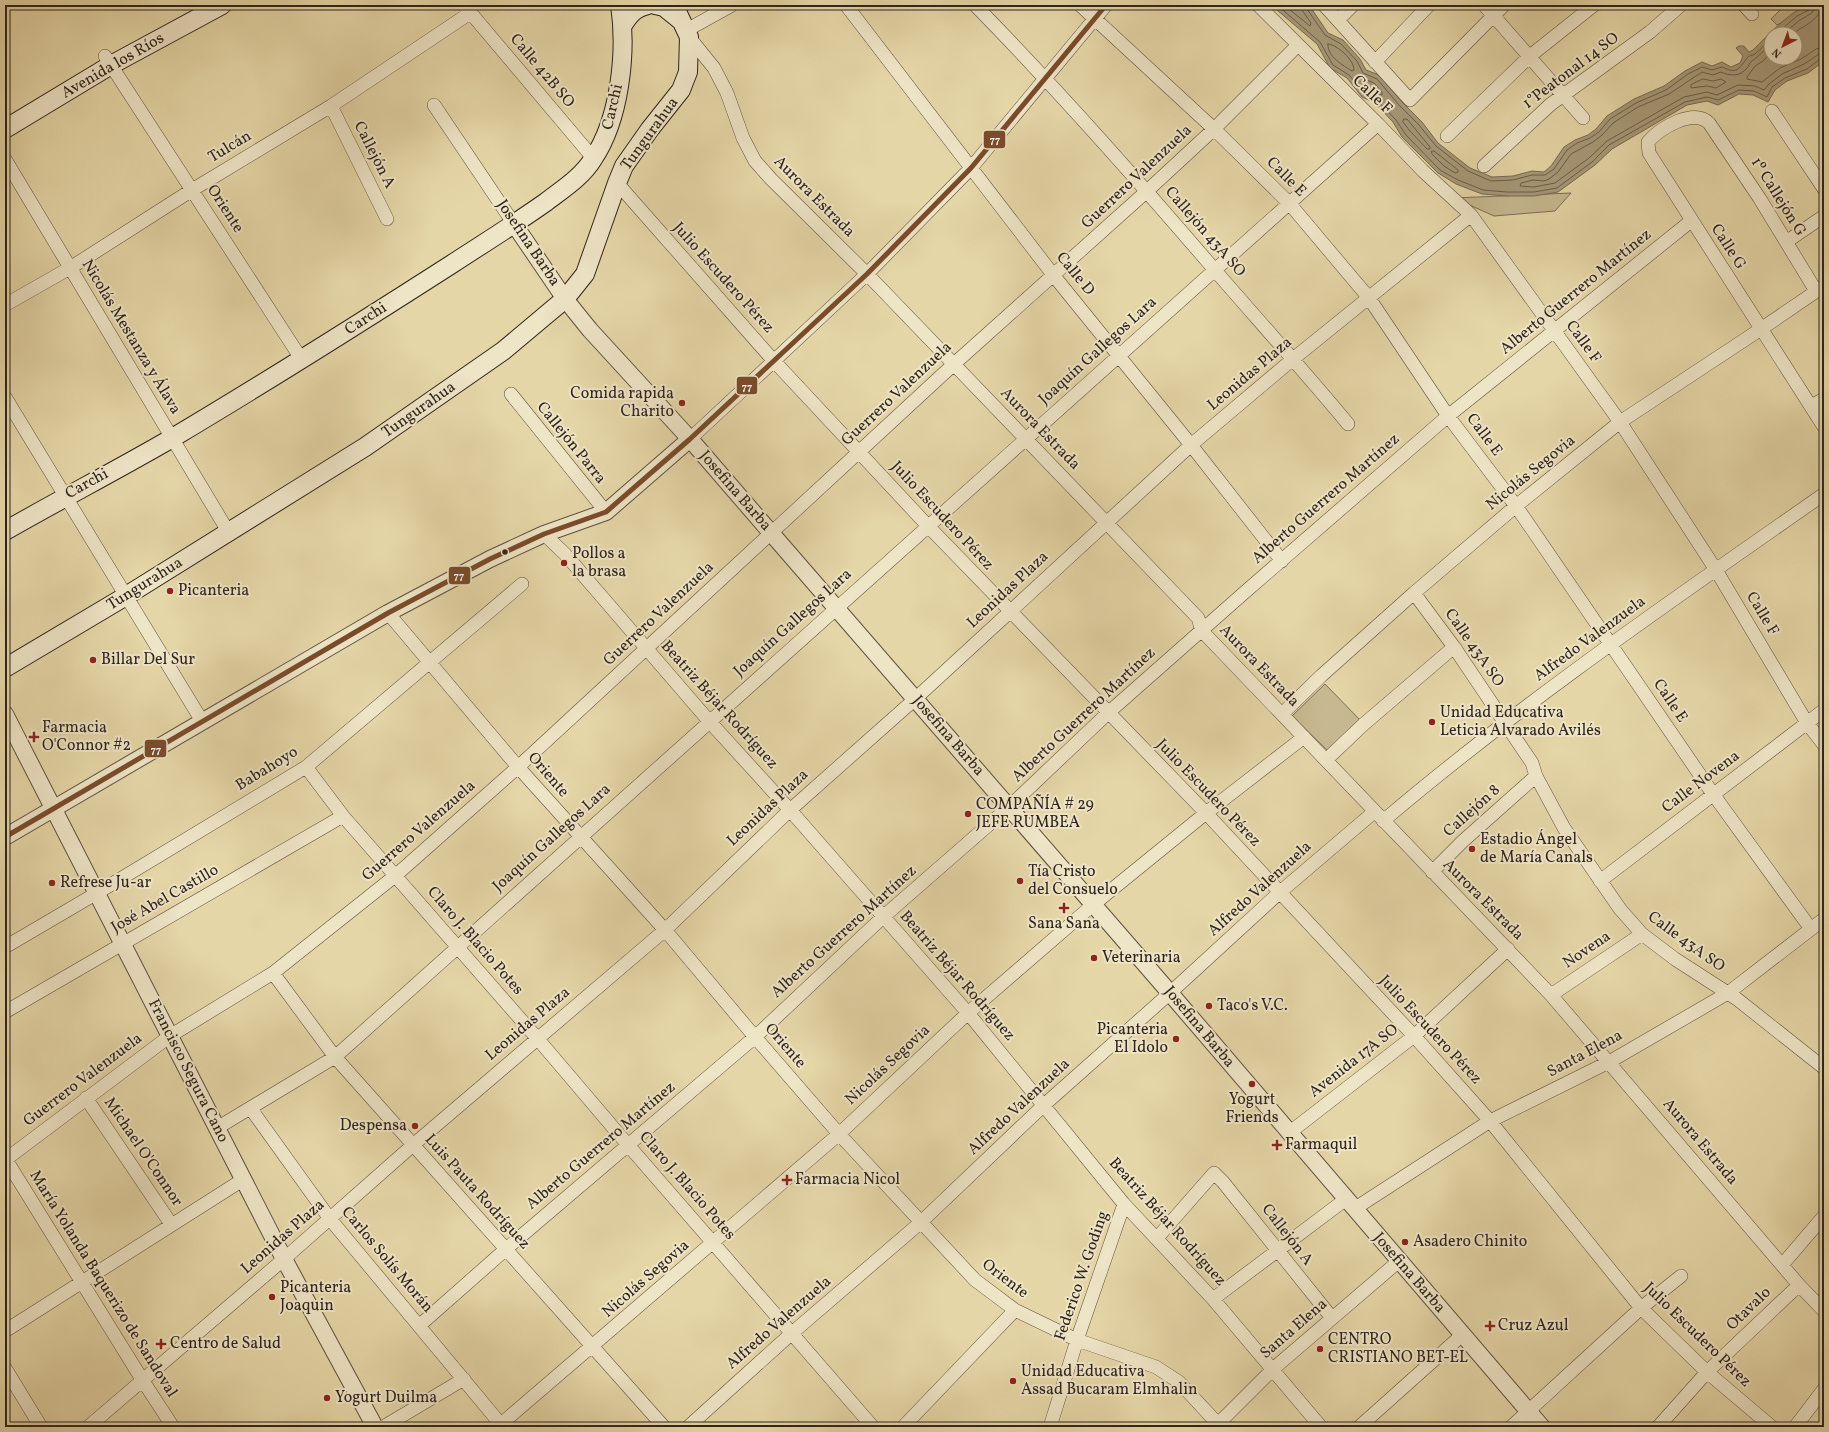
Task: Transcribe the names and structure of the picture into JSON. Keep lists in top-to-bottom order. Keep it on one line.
{"streets":{"main road":["Avenida los Ríos","Carchi","Tungurahua"],"street":["Calle 42B SO","1°Peatonal 14 SO","Calle F","Tulcán","Callejón A","Guerrero Valenzuela","Calle E","Aurora Estrada","1º Callejón G","Oriente","Callejón 43A SO","Josefina Barba","Calle G","Calle D","Julio Escudero Pérez","Alberto Guerrero Martínez","Nicolás Mestanza y Álava","Joaquín Gallegos Lara","Leonidas Plaza","Callejón Parra","Nicolás Segovia","Alfredo Valenzuela","Calle 43A SO","Beatriz Béjar Rodríguez","Babahoyo","Calle Novena","Callejón 8","José Abel Castillo","Claro J. Blacio Potes","Novena","Santa Elena","Avenida 17A SO","Francisco Segura Cano","Michael O'Connor","Luis Pauta Rodríguez","Carlos Solís Morán","Federico W. Goding","María Yolanda Baquerizo de Sandoval","Otavalo"]},"crossings":[["Avenida los Ríos","Oriente"],["Calle 42B SO","Carchi"],["Calle 42B SO","Tulcán"],["Calle F","Guerrero Valenzuela"],["Calle F","Alberto Guerrero Martínez"],["Calle F","Joaquín Gallegos Lara"],["Calle F","Leonidas Plaza"],["Calle F","Nicolás Segovia"],["Calle F","Alfredo Valenzuela"],["Calle F","Calle Novena"],["Carchi","Oriente"],["Carchi","Josefina Barba"],["Carchi","Nicolás Mestanza y Álava"],["Tungurahua","Aurora Estrada"],["Tungurahua","Josefina Barba"],["Tungurahua","Julio Escudero Pérez"],["Tungurahua","Nicolás Mestanza y Álava"],["Tulcán","Callejón A"],["Tulcán","Oriente"],["Tulcán","Nicolás Mestanza y Álava"],["Callejón A","Beatriz Béjar Rodríguez"],["Callejón A","Santa Elena"],["Guerrero Valenzuela","Calle E"],["Guerrero Valenzuela","Aurora Estrada"],["Guerrero Valenzuela","Oriente"],["Guerrero Valenzuela","Callejón 43A SO"],["Guerrero Valenzuela","Josefina Barba"],["Guerrero Valenzuela","Calle D"],["Guerrero Valenzuela","Julio Escudero Pérez"],["Guerrero Valenzuela","Beatriz Béjar Rodríguez"],["Guerrero Valenzuela","Claro J. Blacio Potes"],["Guerrero Valenzuela","Francisco Segura Cano"],["Guerrero Valenzuela","Michael O'Connor"],["Guerrero Valenzuela","Luis Pauta Rodríguez"],["Guerrero Valenzuela","María Yolanda Baquerizo de Sandoval"],["Calle E","Alberto Guerrero Martínez"],["Calle E","Joaquín Gallegos Lara"],["Calle E","Leonidas Plaza"],["Calle E","Nicolás Segovia"],["Calle E","Alfredo Valenzuela"],["Calle E","Calle Novena"],["Calle E","Santa Elena"],["Aurora Estrada","Alberto Guerrero Martínez"],["Aurora Estrada","Joaquín Gallegos Lara"],["Aurora Estrada","Leonidas Plaza"],["Aurora Estrada","Nicolás Segovia"],["Aurora Estrada","Alfredo Valenzuela"],["Aurora Estrada","Callejón 8"],["Aurora Estrada","Novena"],["Aurora Estrada","Santa Elena"],["Aurora Estrada","Avenida 17A SO"],["Aurora Estrada","Otavalo"],["1º Callejón G","Calle G"],["1º Callejón G","Nicolás Segovia"],["Oriente","Alberto Guerrero Martínez"],["Oriente","Joaquín Gallegos Lara"],["Oriente","Leonidas Plaza"],["Oriente","Nicolás Segovia"],["Oriente","Alfredo Valenzuela"],["Oriente","Babahoyo"],["Oriente","Santa Elena"],["Oriente","Federico W. Goding"],["Callejón 43A SO","Joaquín Gallegos Lara"],["Callejón 43A SO","Leonidas Plaza"],["Josefina Barba","Alberto Guerrero Martínez"],["Josefina Barba","Joaquín Gallegos Lara"],["Josefina Barba","Leonidas Plaza"],["Josefina Barba","Nicolás Segovia"],["Josefina Barba","Alfredo Valenzuela"],["Josefina Barba","Santa Elena"],["Josefina Barba","Avenida 17A SO"],["Calle G","Alberto Guerrero Martínez"],["Calle G","Nicolás Segovia"],["Calle D","Alberto Guerrero Martínez"],["Calle D","Joaquín Gallegos Lara"],["Calle D","Leonidas Plaza"],["Julio Escudero Pérez","Alberto Guerrero Martínez"],["Julio Escudero Pérez","Joaquín Gallegos Lara"],["Julio Escudero Pérez","Leonidas Plaza"],["Julio Escudero Pérez","Nicolás Segovia"],["Julio Escudero Pérez","Alfredo Valenzuela"],["Julio Escudero Pérez","Santa Elena"],["Julio Escudero Pérez","Avenida 17A SO"],["Julio Escudero Pérez","Otavalo"],["Alberto Guerrero Martínez","Beatriz Béjar Rodríguez"],["Alberto Guerrero Martínez","Claro J. Blacio Potes"],["Alberto Guerrero Martínez","Luis Pauta Rodríguez"],["Alberto Guerrero Martínez","Carlos Solís Morán"],["Joaquín Gallegos Lara","Beatriz Béjar Rodríguez"],["Joaquín Gallegos Lara","Claro J. Blacio Potes"],["Joaquín Gallegos Lara","Francisco Segura Cano"],["Joaquín Gallegos Lara","Luis Pauta Rodríguez"],["Joaquín Gallegos Lara","Carlos Solís Morán"],["Leonidas Plaza","Beatriz Béjar Rodríguez"],["Leonidas Plaza","Claro J. Blacio Potes"],["Leonidas Plaza","Francisco Segura Cano"],["Leonidas Plaza","Luis Pauta Rodríguez"],["Leonidas Plaza","Carlos Solís Morán"],["Leonidas Plaza","María Yolanda Baquerizo de Sandoval"],["Nicolás Segovia","Calle 43A SO"],["Nicolás Segovia","Beatriz Béjar Rodríguez"],["Nicolás Segovia","Claro J. Blacio Potes"],["Nicolás Segovia","Luis Pauta Rodríguez"],["Nicolás Segovia","Carlos Solís Morán"],["Alfredo Valenzuela","Calle 43A SO"],["Alfredo Valenzuela","Beatriz Béjar Rodríguez"],["Alfredo Valenzuela","Claro J. Blacio Potes"],["Calle 43A SO","Calle Novena"],["Calle 43A SO","Callejón 8"],["Calle 43A SO","Novena"],["Calle 43A SO","Santa Elena"],["Beatriz Béjar Rodríguez","Santa Elena"],["Beatriz Béjar Rodríguez","Federico W. Goding"],["Babahoyo","Claro J. Blacio Potes"],["Babahoyo","Francisco Segura Cano"],["José Abel Castillo","Claro J. Blacio Potes"],["José Abel Castillo","Francisco Segura Cano"]],"places":{"other":["Comida rapida Charito","Pollos a la brasa","Picanteria","Billar Del Sur","Unidad Educativa Leticia Alvarado Avilés","COMPAÑÍA # 29 JEFE RUMBEA","Estadio Ángel de María Canals","Tía Cristo del Consuelo","Refrese Ju-ar","Veterinaria","Taco's V.C.","Picanteria El Idolo","Yogurt Friends","Despensa","Asadero Chinito","Picanteria Joaquin","CENTRO CRISTIANO BET-EL","Unidad Educativa Assad Bucaram Elmhalin","Yogurt Duilma"],"health":["Farmacia O'Connor #2","Sana Sana","Farmaquil","Farmacia Nicol","Cruz Azul","Centro de Salud"]},"lines":["transit line 77"],"north":"bottom left"}
